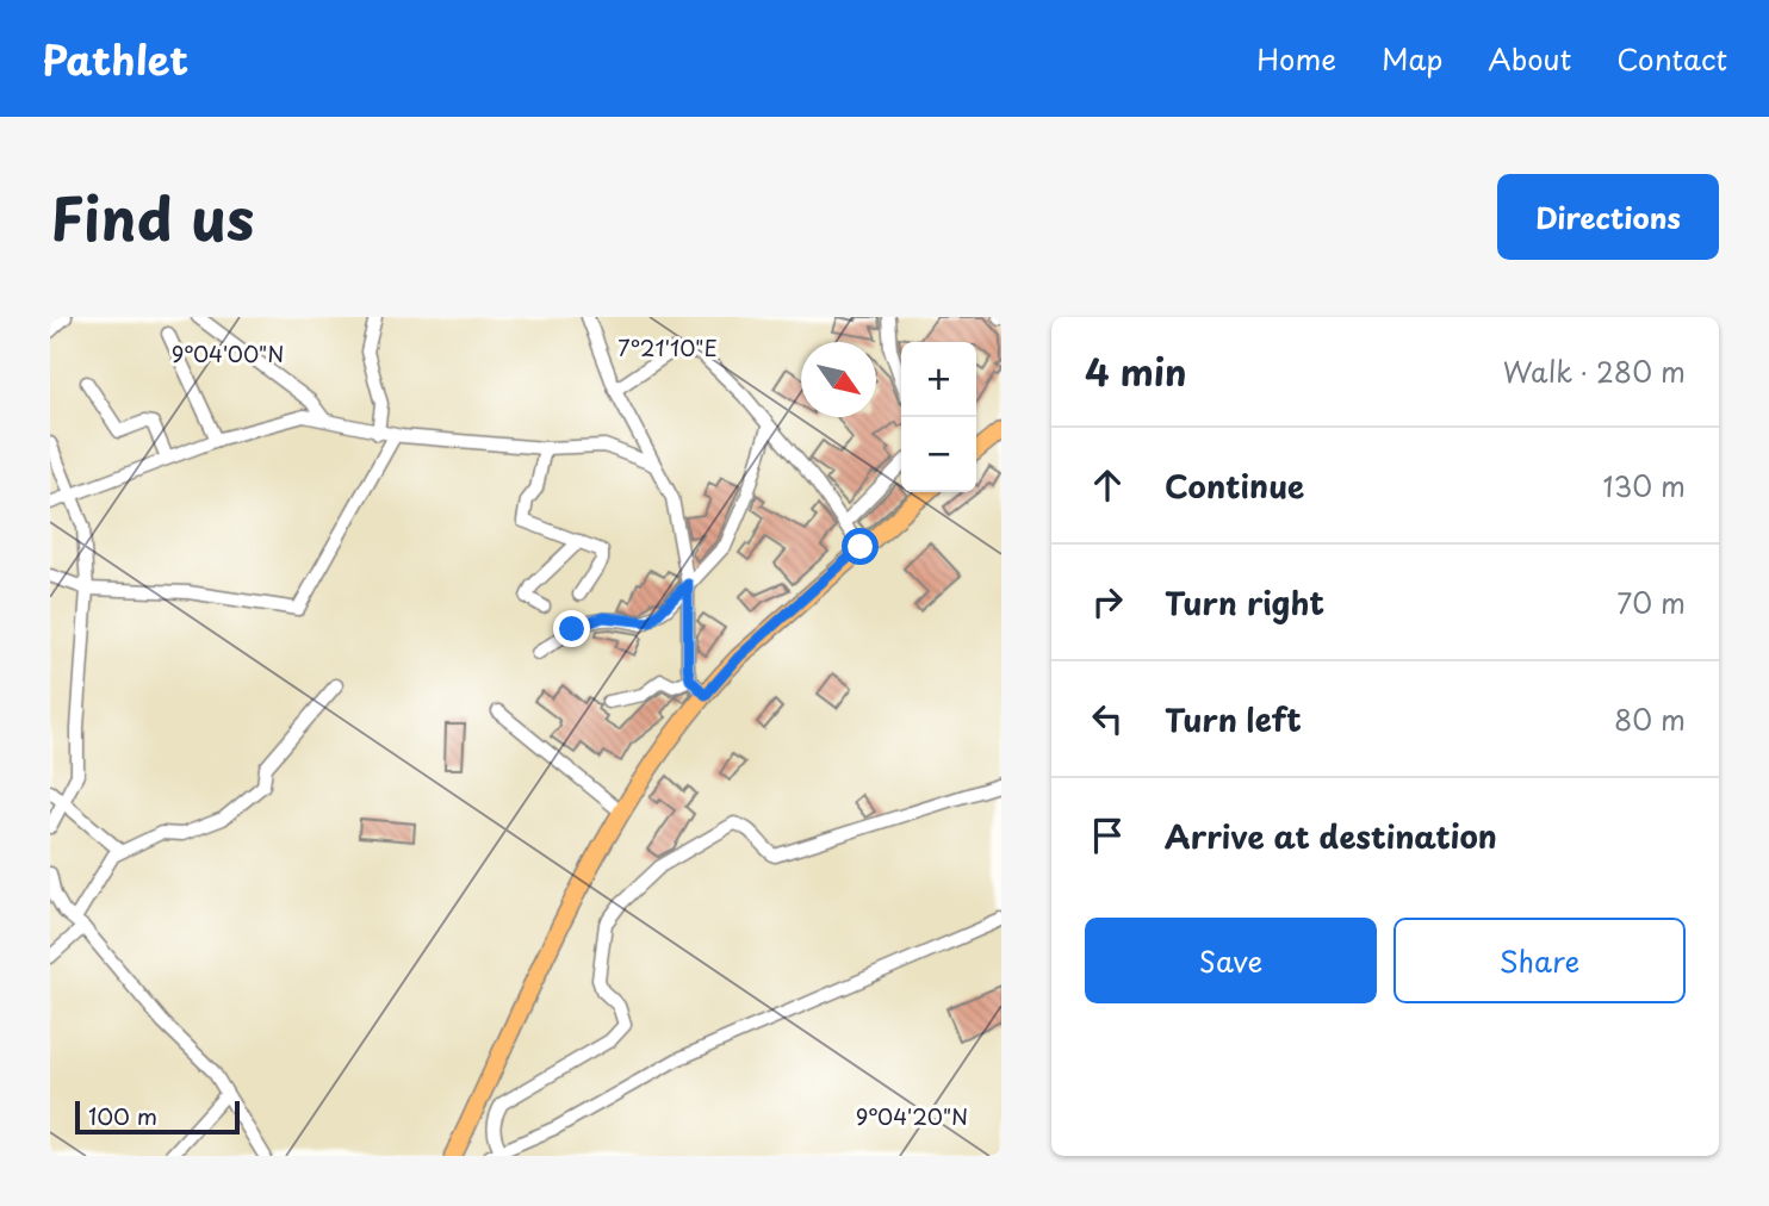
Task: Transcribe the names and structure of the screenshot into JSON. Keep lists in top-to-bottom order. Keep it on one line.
{"scale_bar":"100 m","north":"bottom right","page":{"header":"Pathlet","nav":["Home","Map","About","Contact"],"title":"Find us","buttons":["Directions",["Save","Share"]],"heading":["4 min","Walk · 280 m"],"map_buttons":["+","−"],"list":[["Continue","130 m"],["Turn right","70 m"],["Turn left","80 m"],"Arrive at destination"],"scale":"100 m"},"coordinates":["7°21'10\"E","9°04'00\"N","9°04'20\"N"]}
